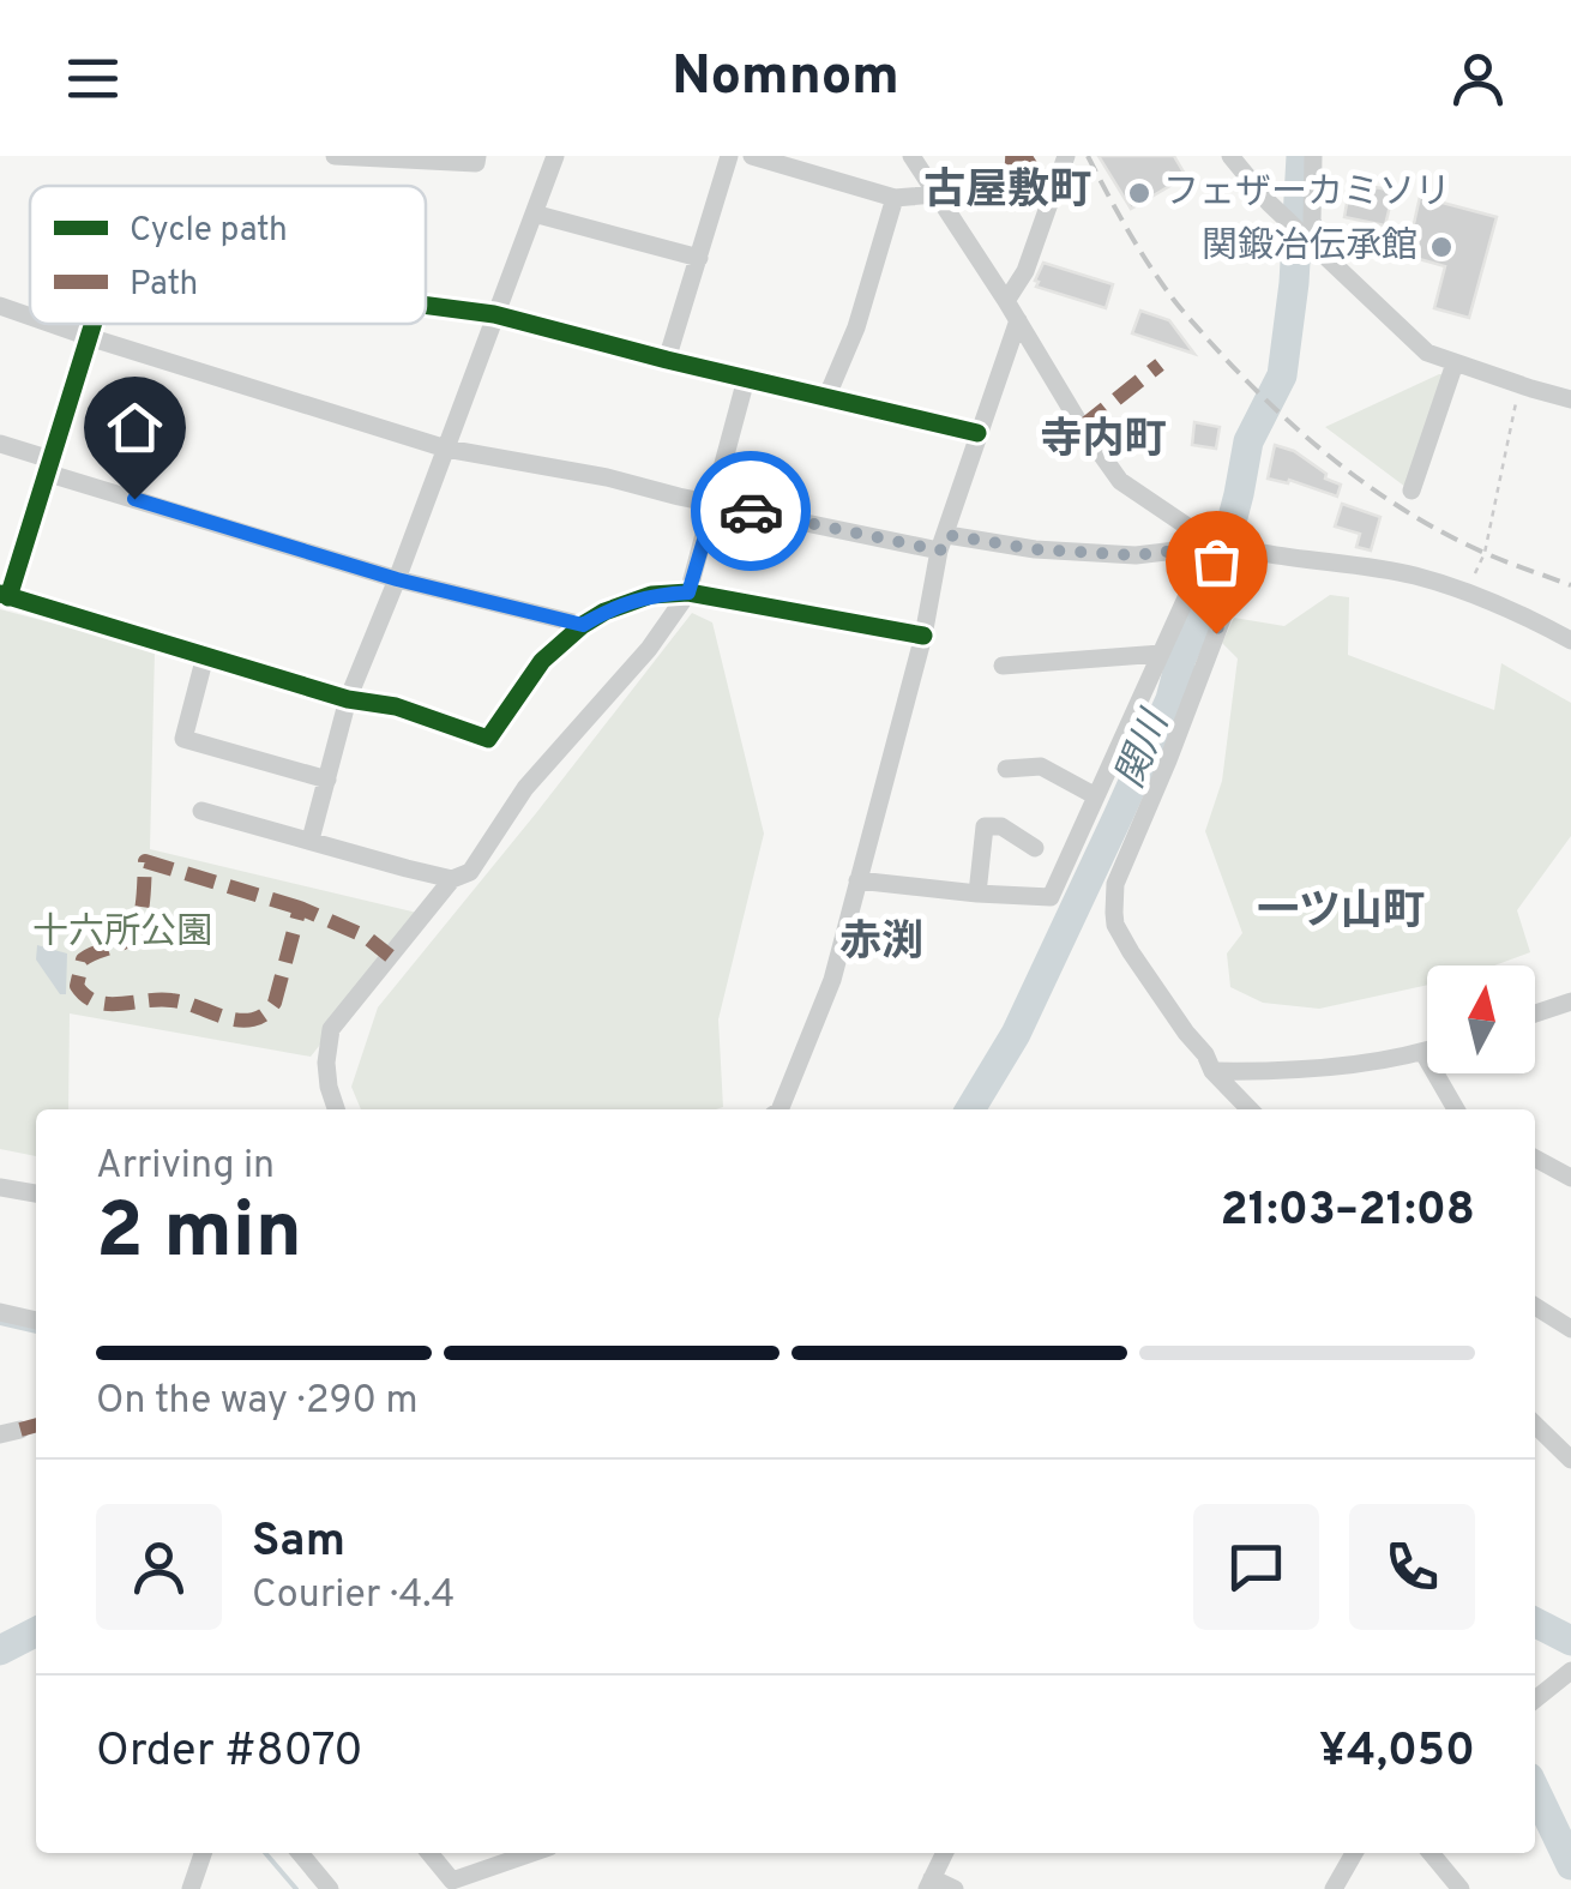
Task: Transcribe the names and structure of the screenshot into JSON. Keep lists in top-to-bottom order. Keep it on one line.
{"districts":["古屋敷町","寺内町","一ツ山町","赤渕"],"water":["関川"],"parks":["十六所公園"],"places":["フェザーカミソリ","関鍛冶伝承館"],"legend":["Cycle path","Path"],"north":"top","page":{"header":"Nomnom","heading":["2 min","Arriving in","21:03–21:08"],"panel":["Sam","Courier · 4.4","Order #8070","¥4,050"],"bar":"On the way · 290 m"}}
